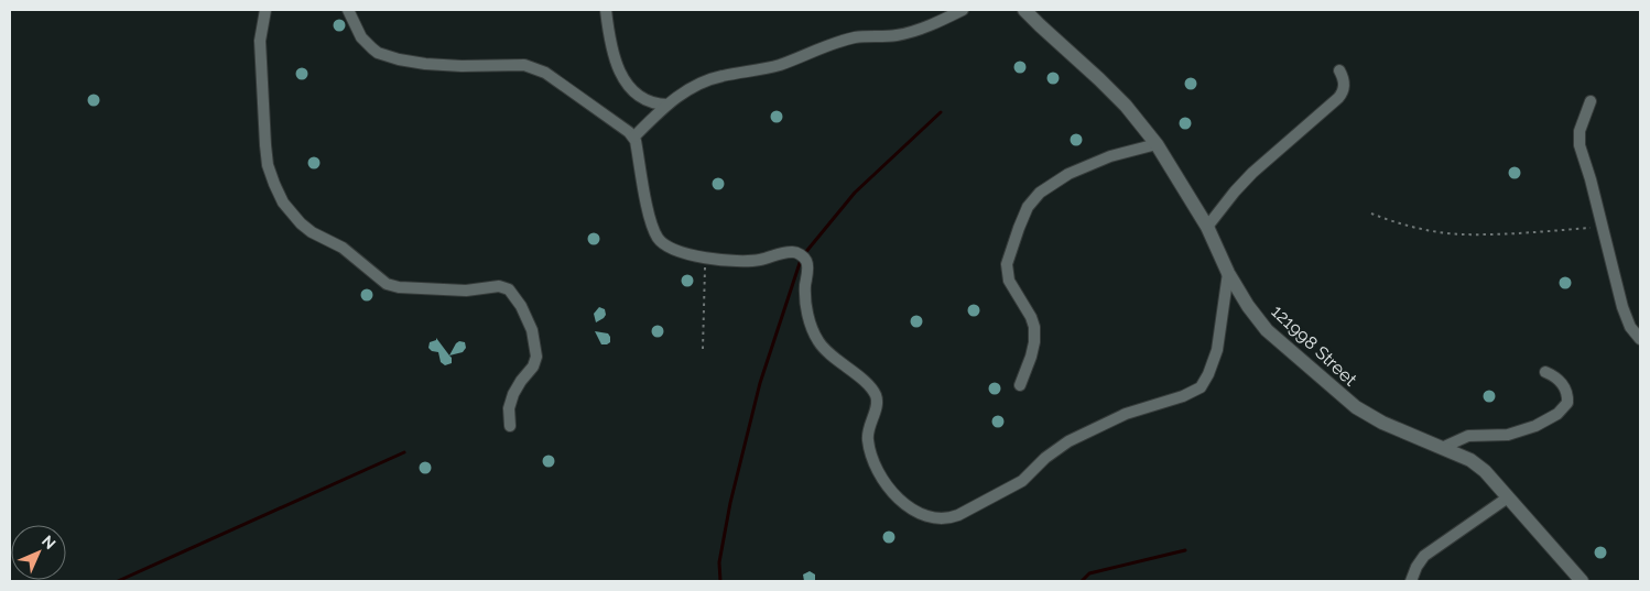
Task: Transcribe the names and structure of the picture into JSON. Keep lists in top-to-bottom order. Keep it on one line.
{"streets":{"street":["121998 Street"]},"north":"top right"}
